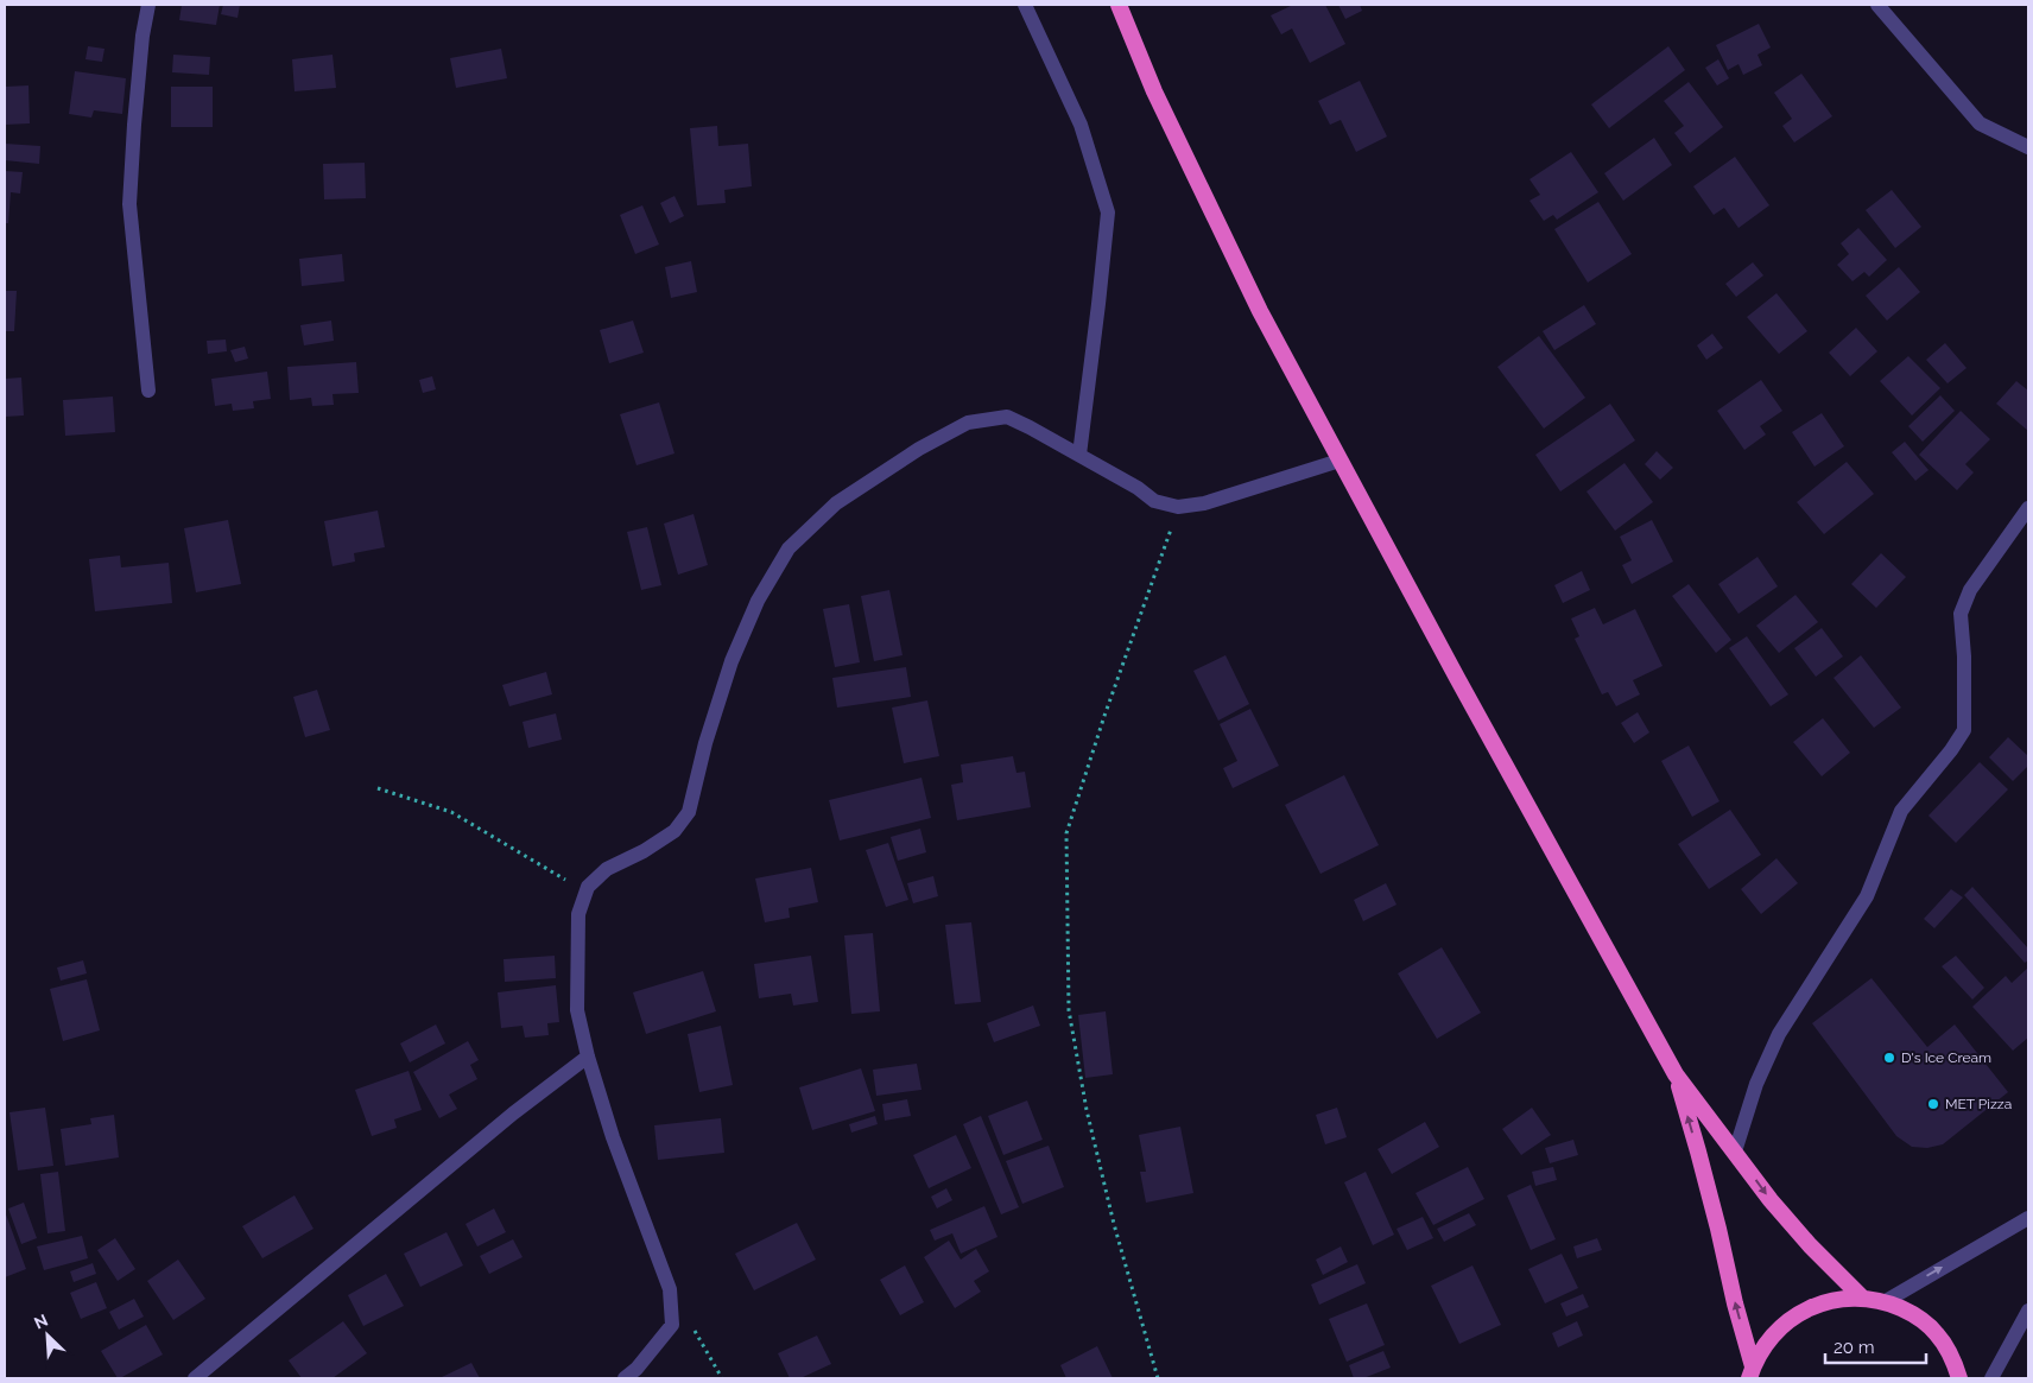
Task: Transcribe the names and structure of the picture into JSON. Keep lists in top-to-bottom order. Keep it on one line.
{"places":["D's Ice Cream","MET Pizza"],"scale_bar":"20 m","north":"top left"}
